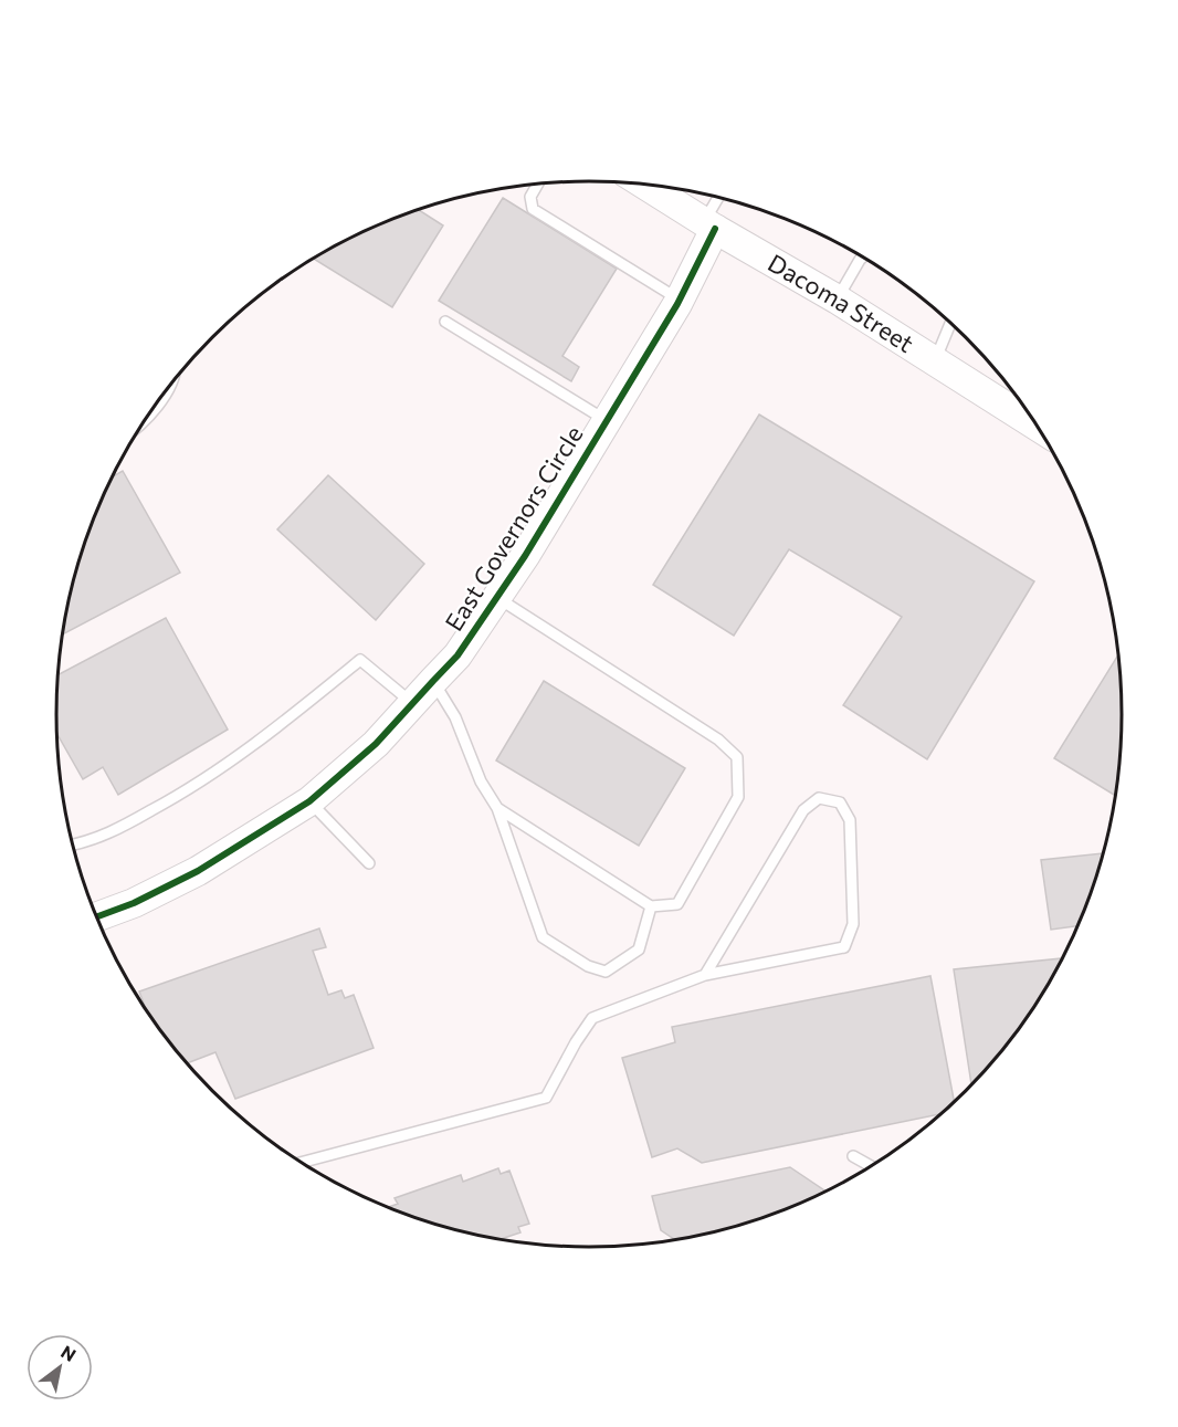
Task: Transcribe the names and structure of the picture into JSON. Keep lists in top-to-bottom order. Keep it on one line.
{"streets":{"street":["Dacoma Street","East Governors Circle"]},"crossings":[["Dacoma Street","East Governors Circle"]],"north":"top right"}
